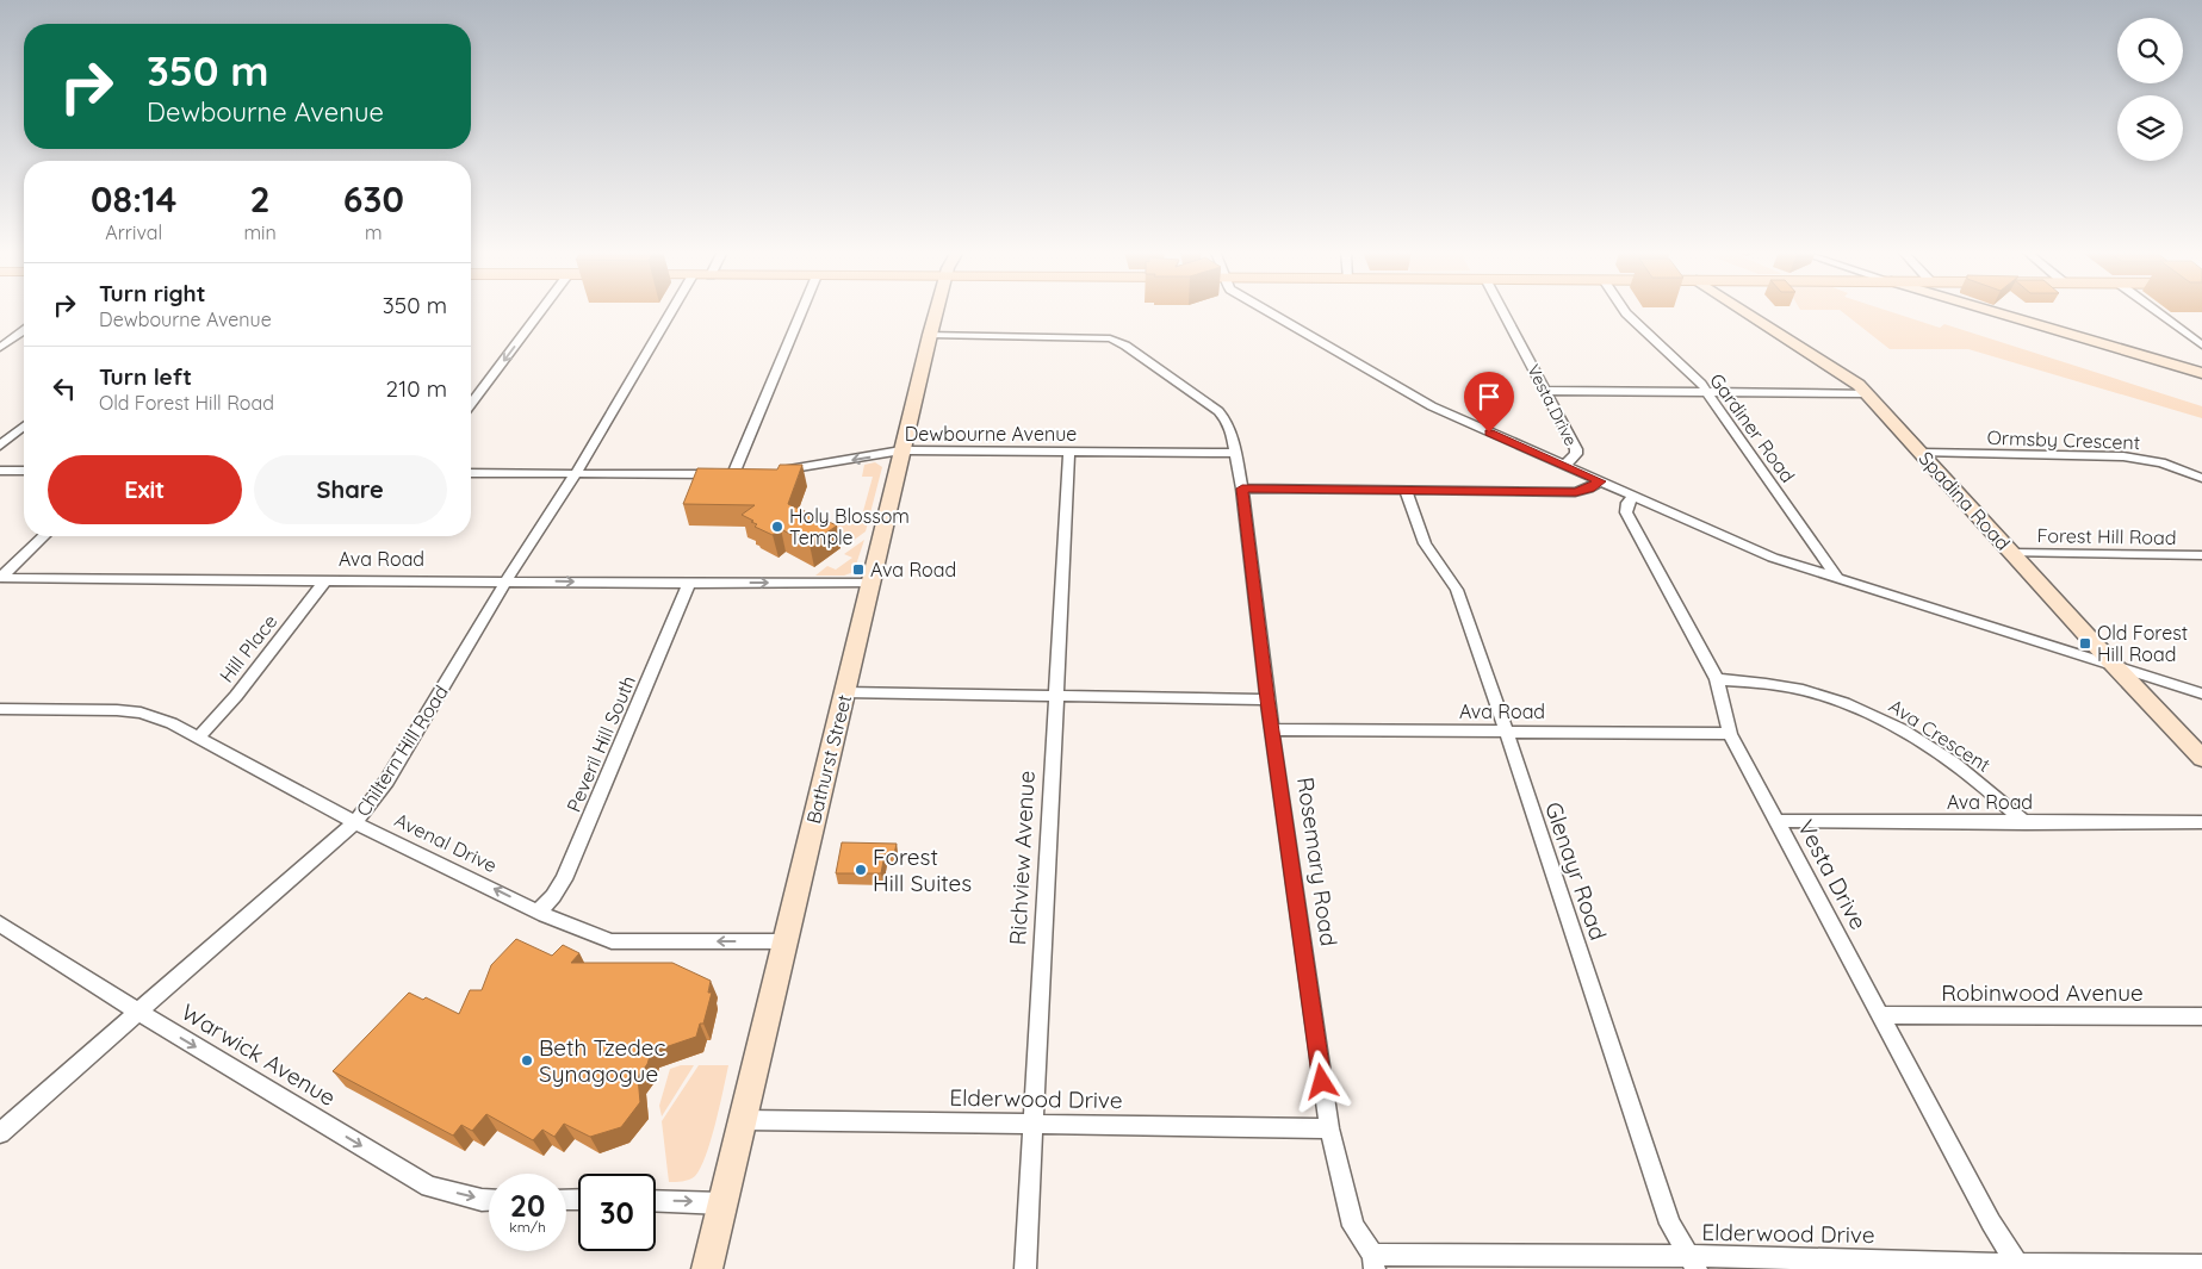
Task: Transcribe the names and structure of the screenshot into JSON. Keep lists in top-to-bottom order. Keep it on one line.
{"streets":{"main road":["Spadina Road","Bathurst Street"],"street":["Vesta Drive","Gardiner Road","Dewbourne Avenue","Ormsby Crescent","Forest Hill Road","Ava Road","Hill Place","Ava Crescent","Peveril Hill South","Chiltern Hill Road","Avenal Drive","Richview Avenue","Rosemary Road","Glenayr Road","Robinwood Avenue","Warwick Avenue","Elderwood Drive"]},"crossings":[["Vesta Drive","Ava Road"],["Vesta Drive","Ava Crescent"],["Vesta Drive","Robinwood Avenue"],["Vesta Drive","Elderwood Drive"],["Dewbourne Avenue","Bathurst Street"],["Dewbourne Avenue","Richview Avenue"],["Dewbourne Avenue","Rosemary Road"],["Ormsby Crescent","Spadina Road"],["Spadina Road","Forest Hill Road"],["Ava Road","Hill Place"],["Ava Road","Ava Crescent"],["Ava Road","Peveril Hill South"],["Ava Road","Chiltern Hill Road"],["Ava Road","Bathurst Street"],["Ava Road","Rosemary Road"],["Ava Road","Glenayr Road"],["Hill Place","Avenal Drive"],["Peveril Hill South","Avenal Drive"],["Chiltern Hill Road","Avenal Drive"],["Chiltern Hill Road","Warwick Avenue"],["Bathurst Street","Avenal Drive"],["Bathurst Street","Rosemary Road"],["Bathurst Street","Elderwood Drive"],["Richview Avenue","Elderwood Drive"],["Rosemary Road","Elderwood Drive"],["Glenayr Road","Elderwood Drive"]],"one_way":["Avenal Drive","Warwick Avenue"],"places":{"other":["Holy Blossom Temple","Forest Hill Suites","Beth Tzedec Synagogue"],"transit":["Ava Road","Old Forest Hill Road"]},"page":{"turn":["350 m","Dewbourne Avenue"],"eta":["08:14","Arrival","2","min","630","m"],"list":[{"name":"Turn right","note":"Dewbourne Avenue","value":"350 m"},{"name":"Turn left","note":"Old Forest Hill Road","value":"210 m"}],"buttons":["Exit","Share"],"speed":"20 km/h","limit":"30"}}
